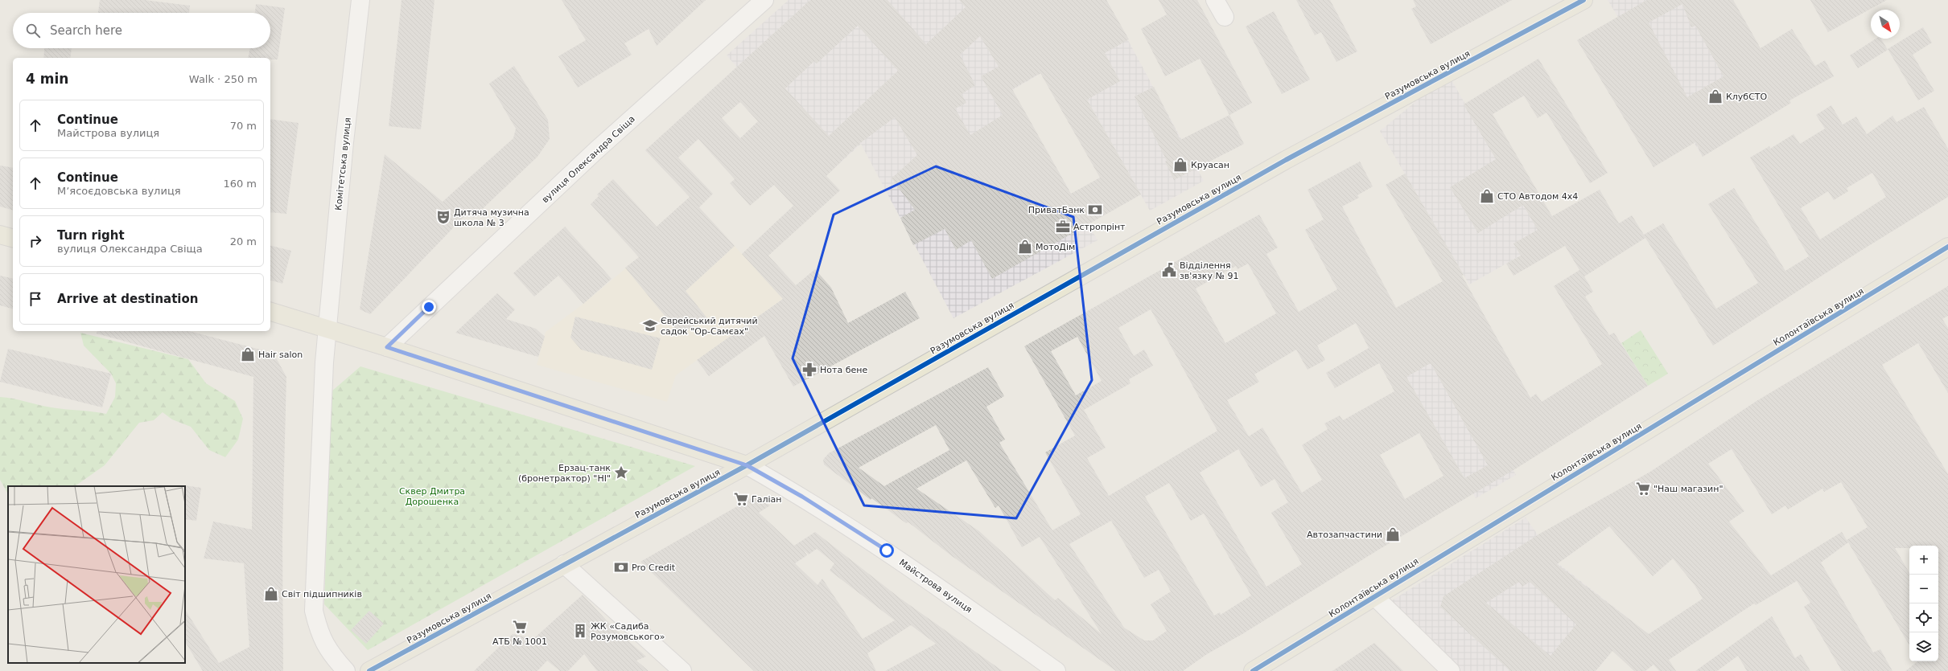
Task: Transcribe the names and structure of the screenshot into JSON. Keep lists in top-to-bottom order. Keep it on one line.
{"streets":{"main road":["Разумовська вулиця","Колонтаївська вулиця"],"street":["вулиця Олександра Свіща","Комітетська вулиця","Майстрова вулиця"]},"crossings":[["Разумовська вулиця","Майстрова вулиця"]],"parks":["Сквер Дмитра Дорошенка"],"places":{"shop":["КлубСТО","Круасан","СТО Автодом 4х4","МотоДім","Hair salon","Автозапчастини","Світ підшипників"],"bank":["ПриватБанк","Pro Credit"],"theatre":["Дитяча музична школа № 3"],"office":["Астропрінт"],"public building":["Відділення зв'язку № 91"],"school or university":["Єврейський дитячий садок \"Ор-Самєах\""],"pharmacy":["Нота бене"],"place":["Ерзац-танк (бронетрактор) \"НІ\""],"supermarket":["\"Наш магазин\"","Галіан","АТБ № 1001"],"building":["ЖК «Садиба Розумовського»"]},"north":"bottom right","page":{"search":"Search here","heading":["4 min","Walk · 250 m"],"list":[["Continue","Майстрова вулиця","70 m"],["Continue","Мʼясоєдовська вулиця","160 m"],["Turn right","вулиця Олександра Свіща","20 m"],"Arrive at destination"],"map_buttons":["+","−"]}}
